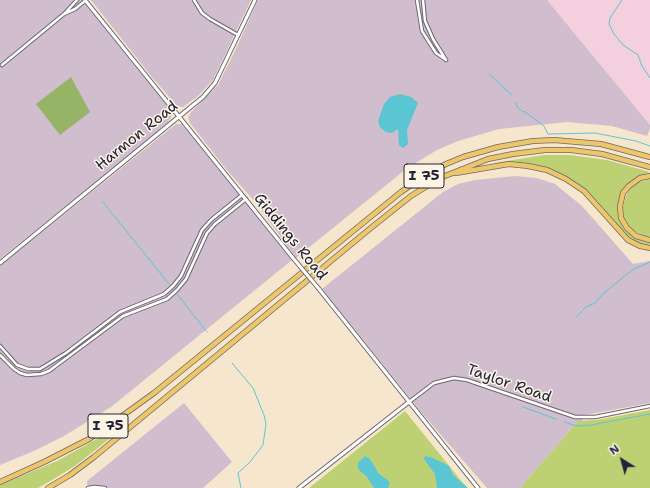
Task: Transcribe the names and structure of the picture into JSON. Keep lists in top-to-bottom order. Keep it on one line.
{"streets":{"highway":["I 75"],"street":["Harmon Road","Giddings Road","Taylor Road"]},"crossings":[["Harmon Road","Giddings Road"],["Giddings Road","Taylor Road"]],"north":"top left"}
